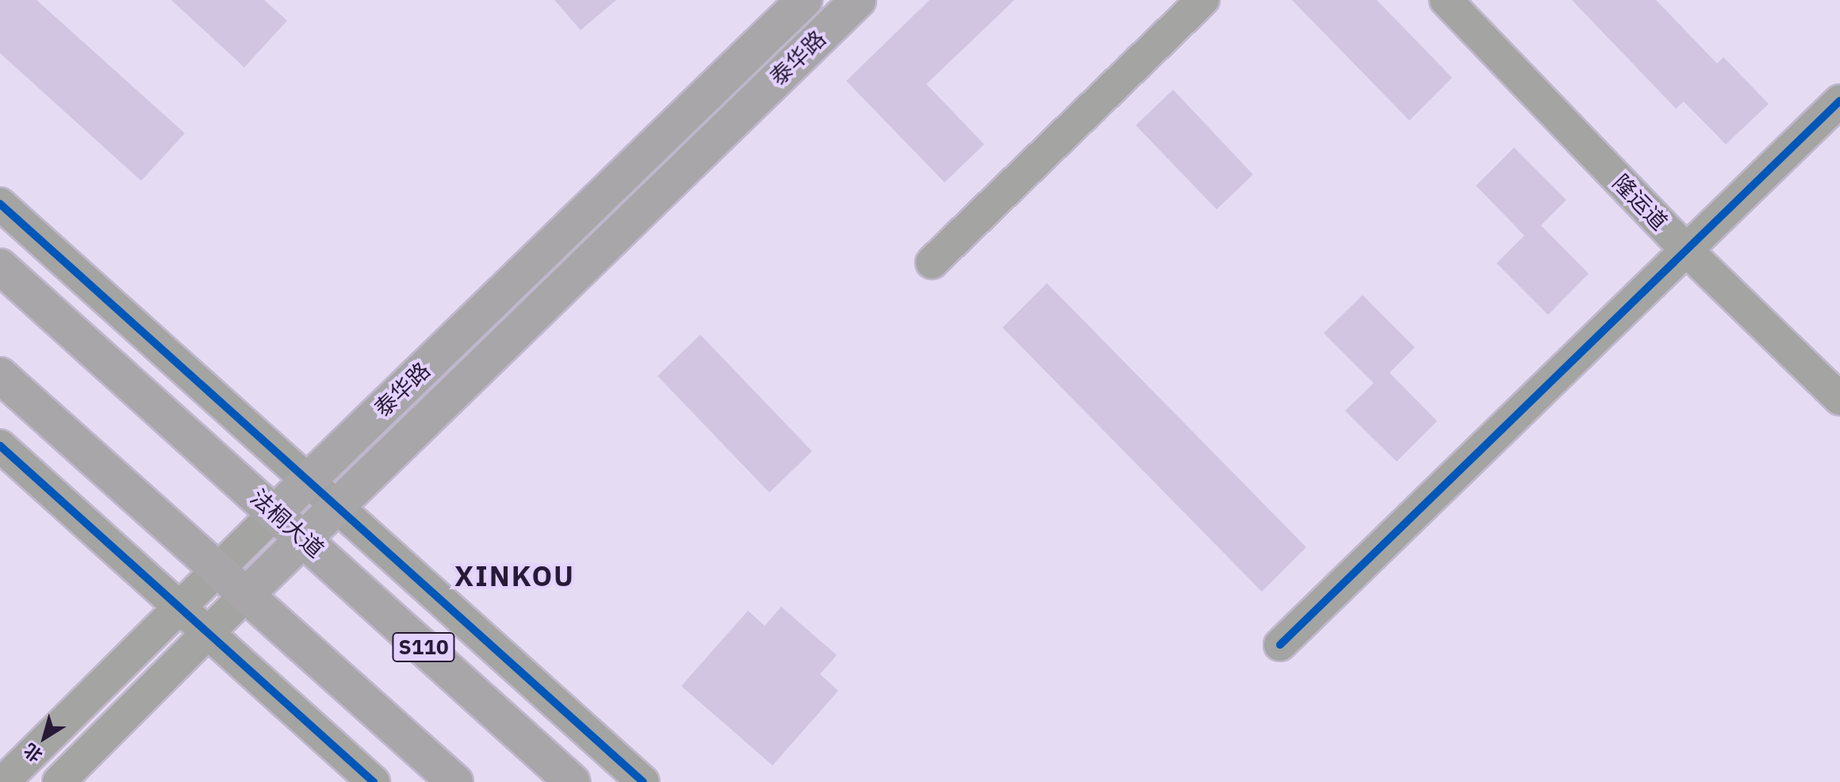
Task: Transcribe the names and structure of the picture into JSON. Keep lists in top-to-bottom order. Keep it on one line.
{"streets":{"main road":["泰华路","法桐大道","S110"],"street":["隆运道"]},"crossings":[["泰华路","法桐大道"]],"districts":["XINKOU"],"north":"bottom left"}
